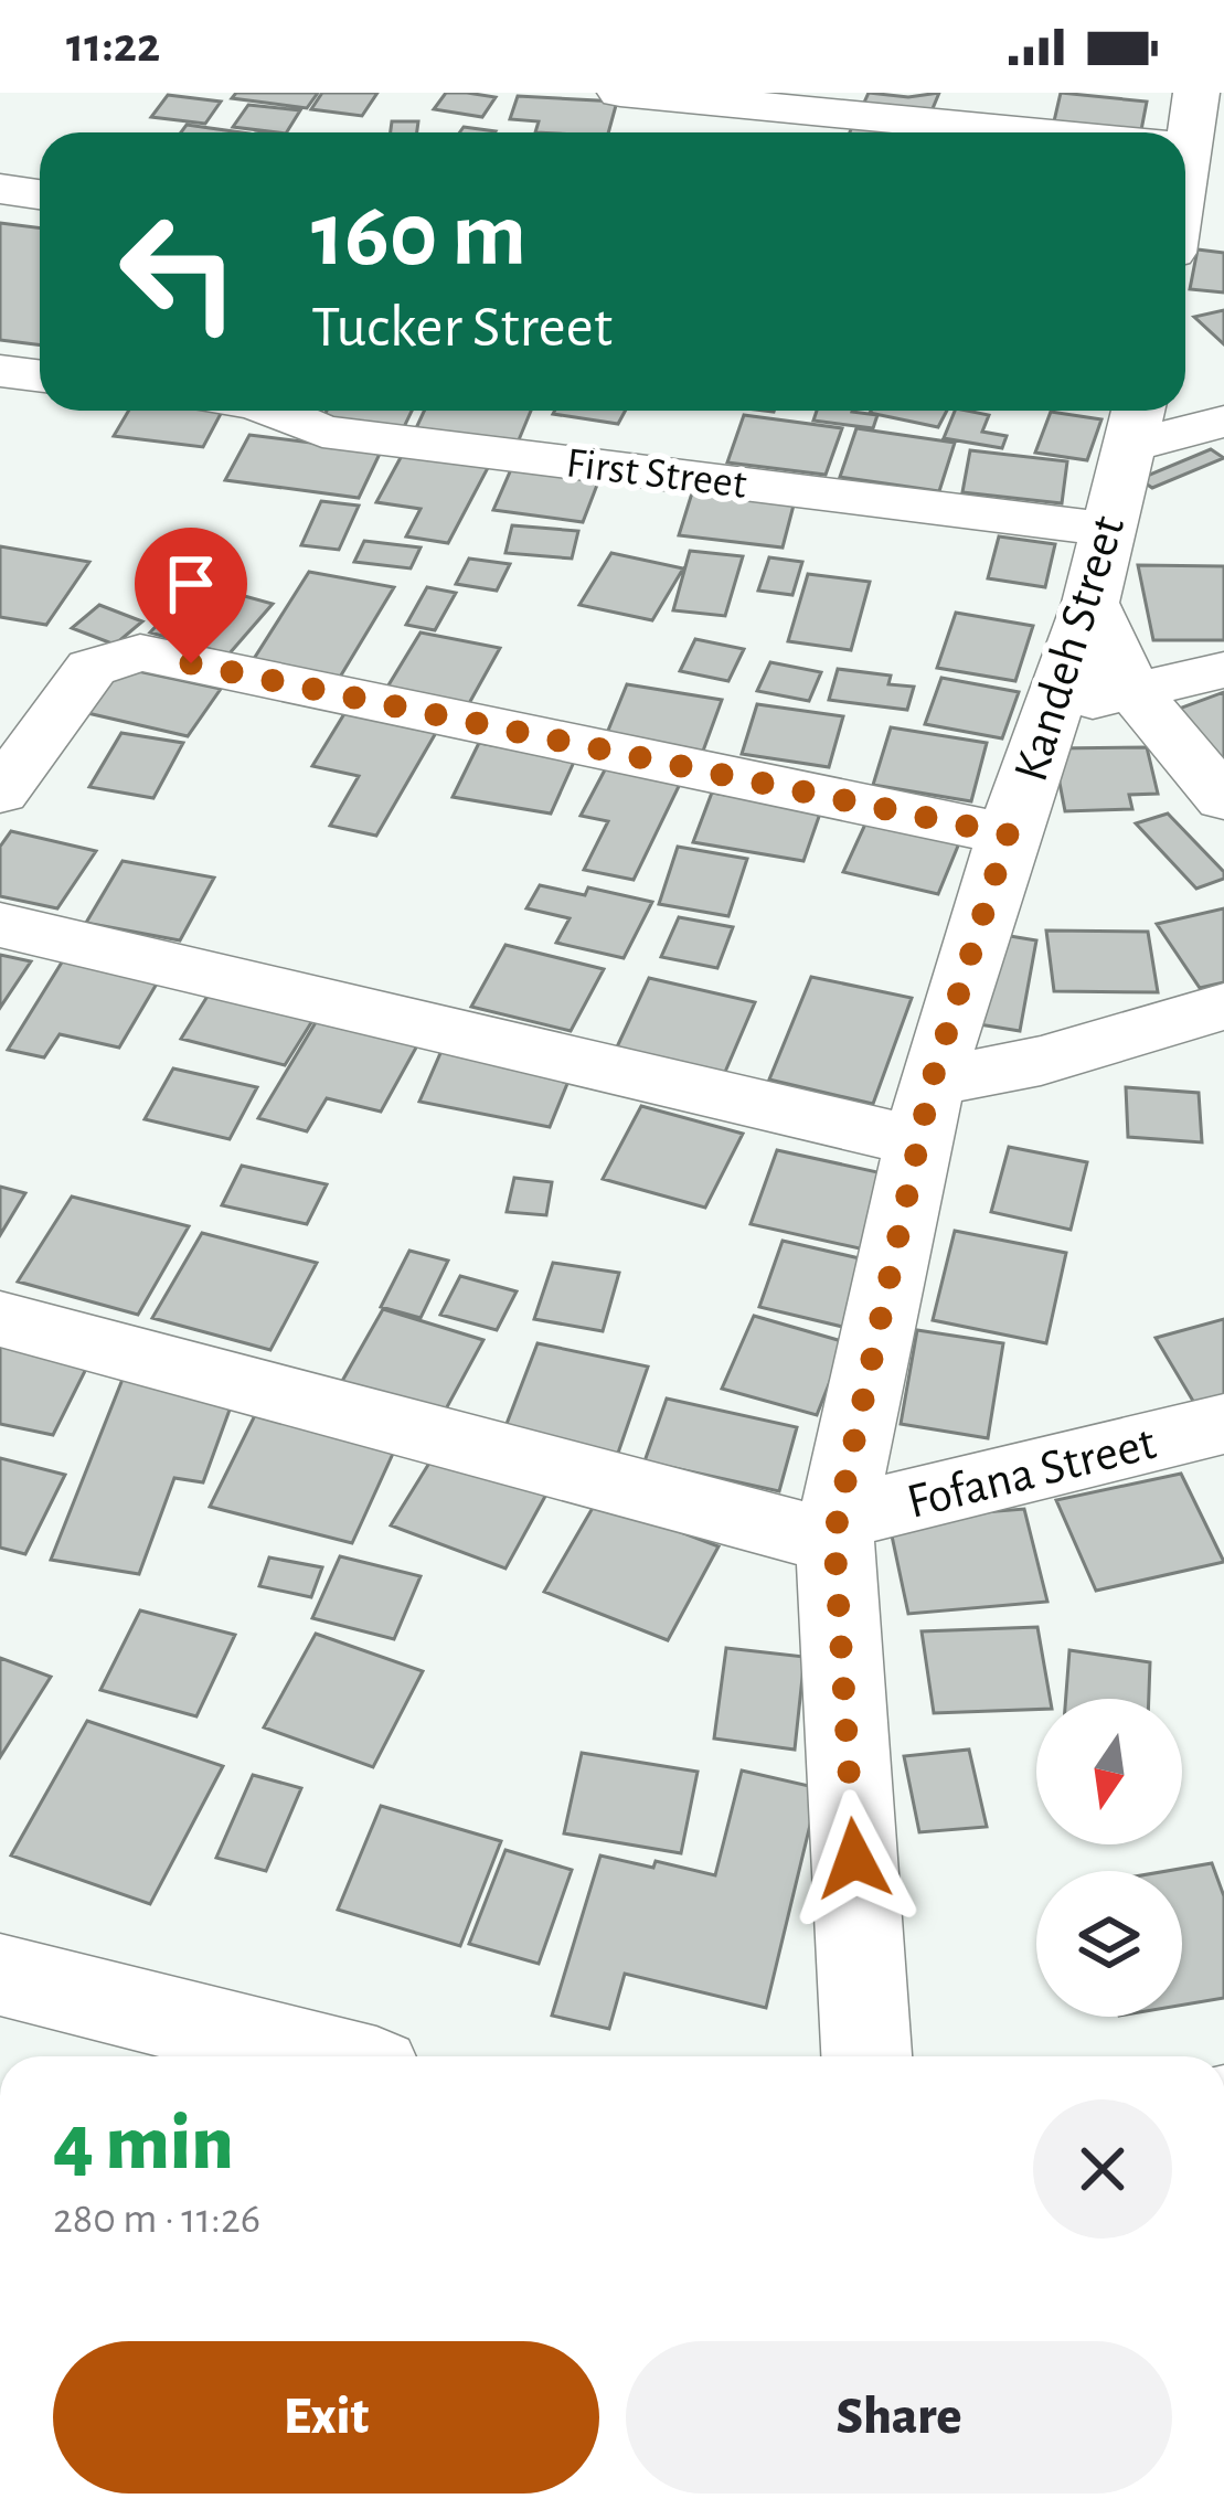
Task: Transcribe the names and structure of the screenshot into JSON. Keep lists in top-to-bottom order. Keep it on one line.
{"streets":{"street":["First Street","Kandeh Street","Fofana Street"]},"crossings":[["First Street","Kandeh Street"],["Kandeh Street","Fofana Street"]],"north":"bottom","page":{"status":"11:22","turn":["160 m","Tucker Street"],"heading":["4 min","280 m · 11:26"],"buttons":["Exit","Share"]}}
